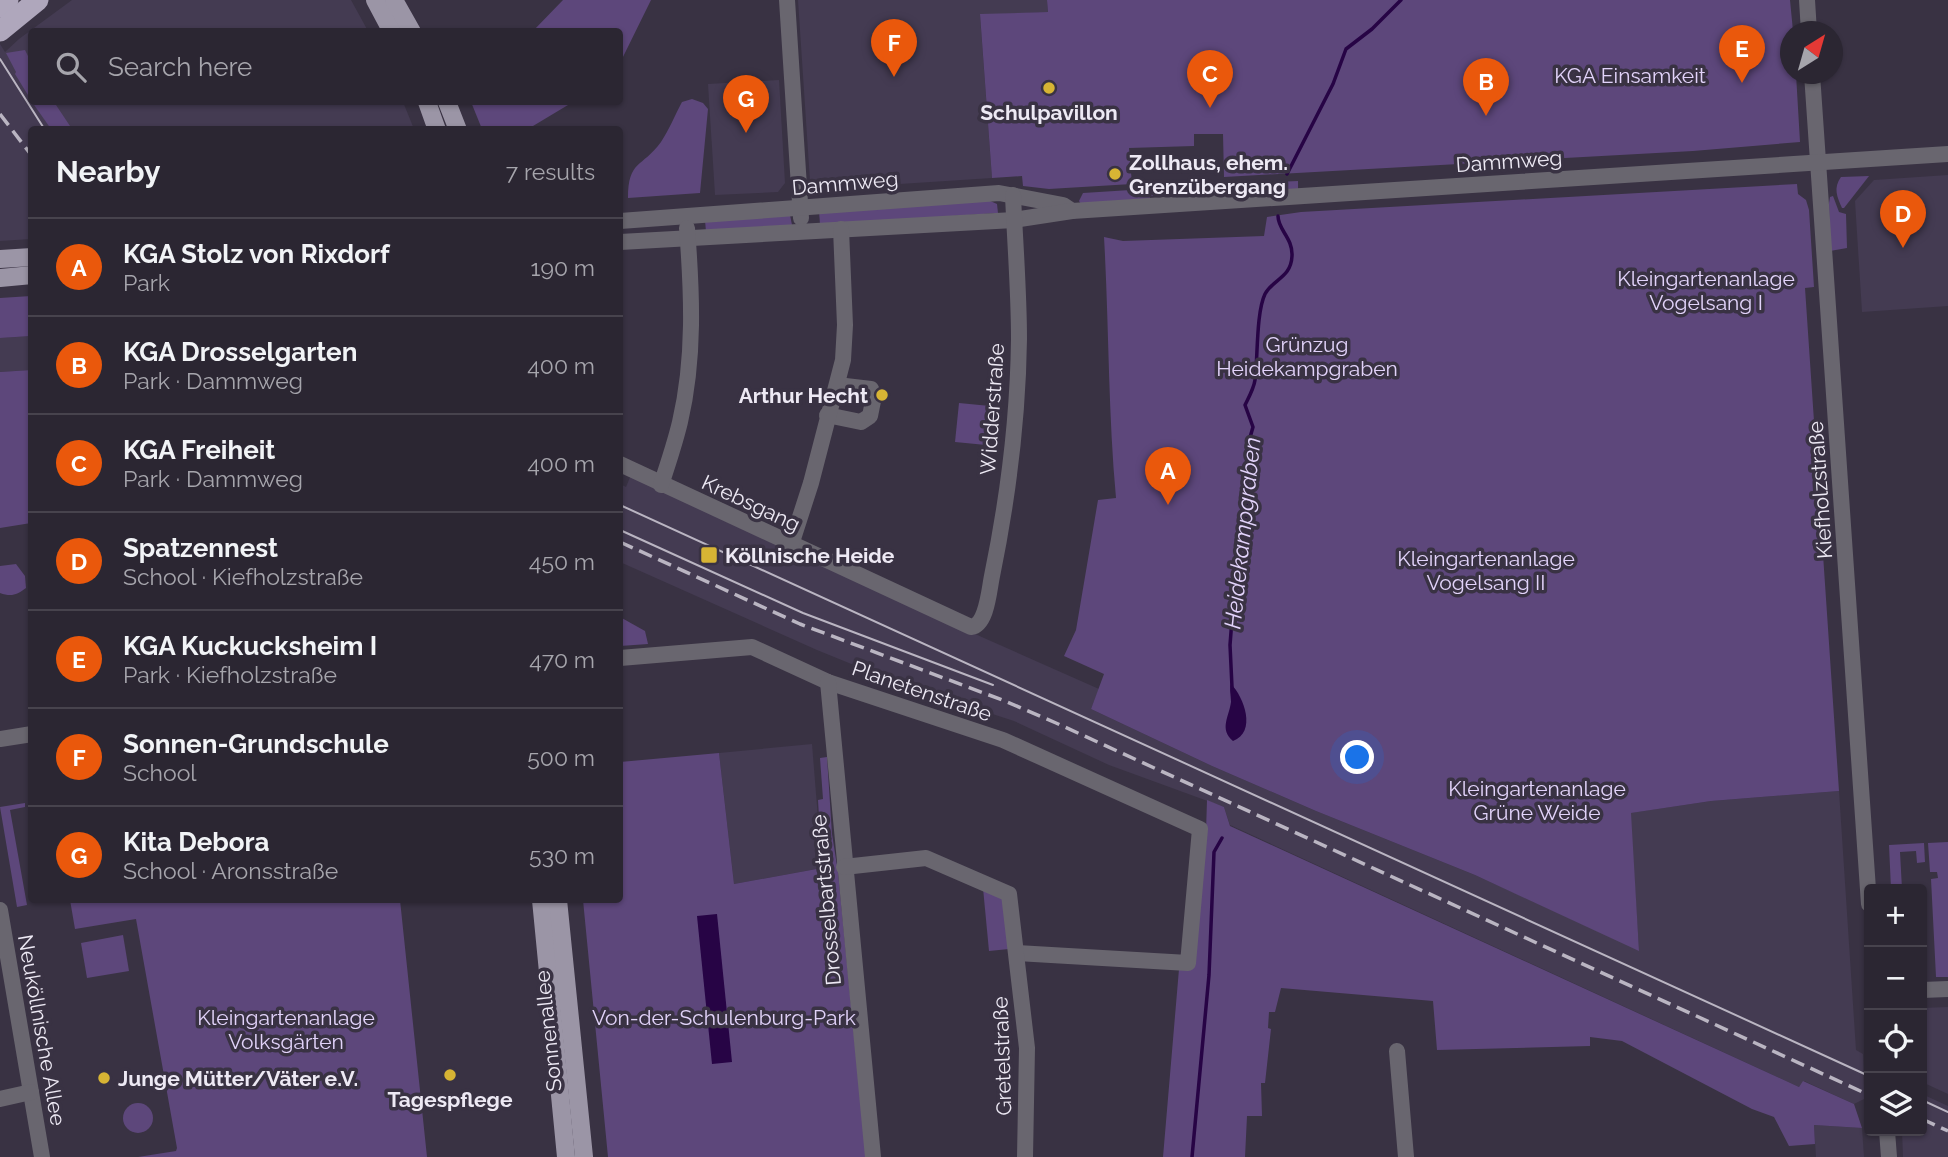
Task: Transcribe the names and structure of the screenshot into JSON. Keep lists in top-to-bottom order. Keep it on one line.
{"streets":{"main road":["Sonnenallee"],"street":["Dammweg","Widderstraße","Kiefholzstraße","Krebsgang","Planetenstraße","Drosselbartstraße","Neuköllnische Allee","Gretelstraße"]},"crossings":[["Dammweg","Widderstraße"],["Dammweg","Kiefholzstraße"],["Widderstraße","Krebsgang"],["Planetenstraße","Drosselbartstraße"],["Planetenstraße","Gretelstraße"],["Drosselbartstraße","Gretelstraße"]],"water":["Heidekampgraben"],"parks":["KGA Einsamkeit","Kleingartenanlage Vogelsang I","Grünzug Heidekampgraben","Kleingartenanlage Vogelsang II","Kleingartenanlage Grüne Weide","Kleingartenanlage Volksgärten","Von-der-Schulenburg-Park"],"places":{"other":["Schulpavillon","Zollhaus, ehem. Grenzübergang","Arthur Hecht","Tagespflege","Junge Mütter/Väter e.V."],"transit":["Köllnische Heide"]},"north":"top right","page":{"pins":["F","E","C","B","G","D","A"],"search":"Search here","heading":["Nearby","7 results"],"list":[{"mark":"A","name":"KGA Stolz von Rixdorf","note":"Park","value":"190 m"},{"mark":"B","name":"KGA Drosselgarten","note":"Park · Dammweg","value":"400 m"},{"mark":"C","name":"KGA Freiheit","note":"Park · Dammweg","value":"400 m"},{"mark":"D","name":"Spatzennest","note":"School · Kiefholzstraße","value":"450 m"},{"mark":"E","name":"KGA Kuckucksheim I","note":"Park · Kiefholzstraße","value":"470 m"},{"mark":"F","name":"Sonnen-Grundschule","note":"School","value":"500 m"},{"mark":"G","name":"Kita Debora","note":"School · Aronsstraße","value":"530 m"}],"map_buttons":["+","−"]}}
